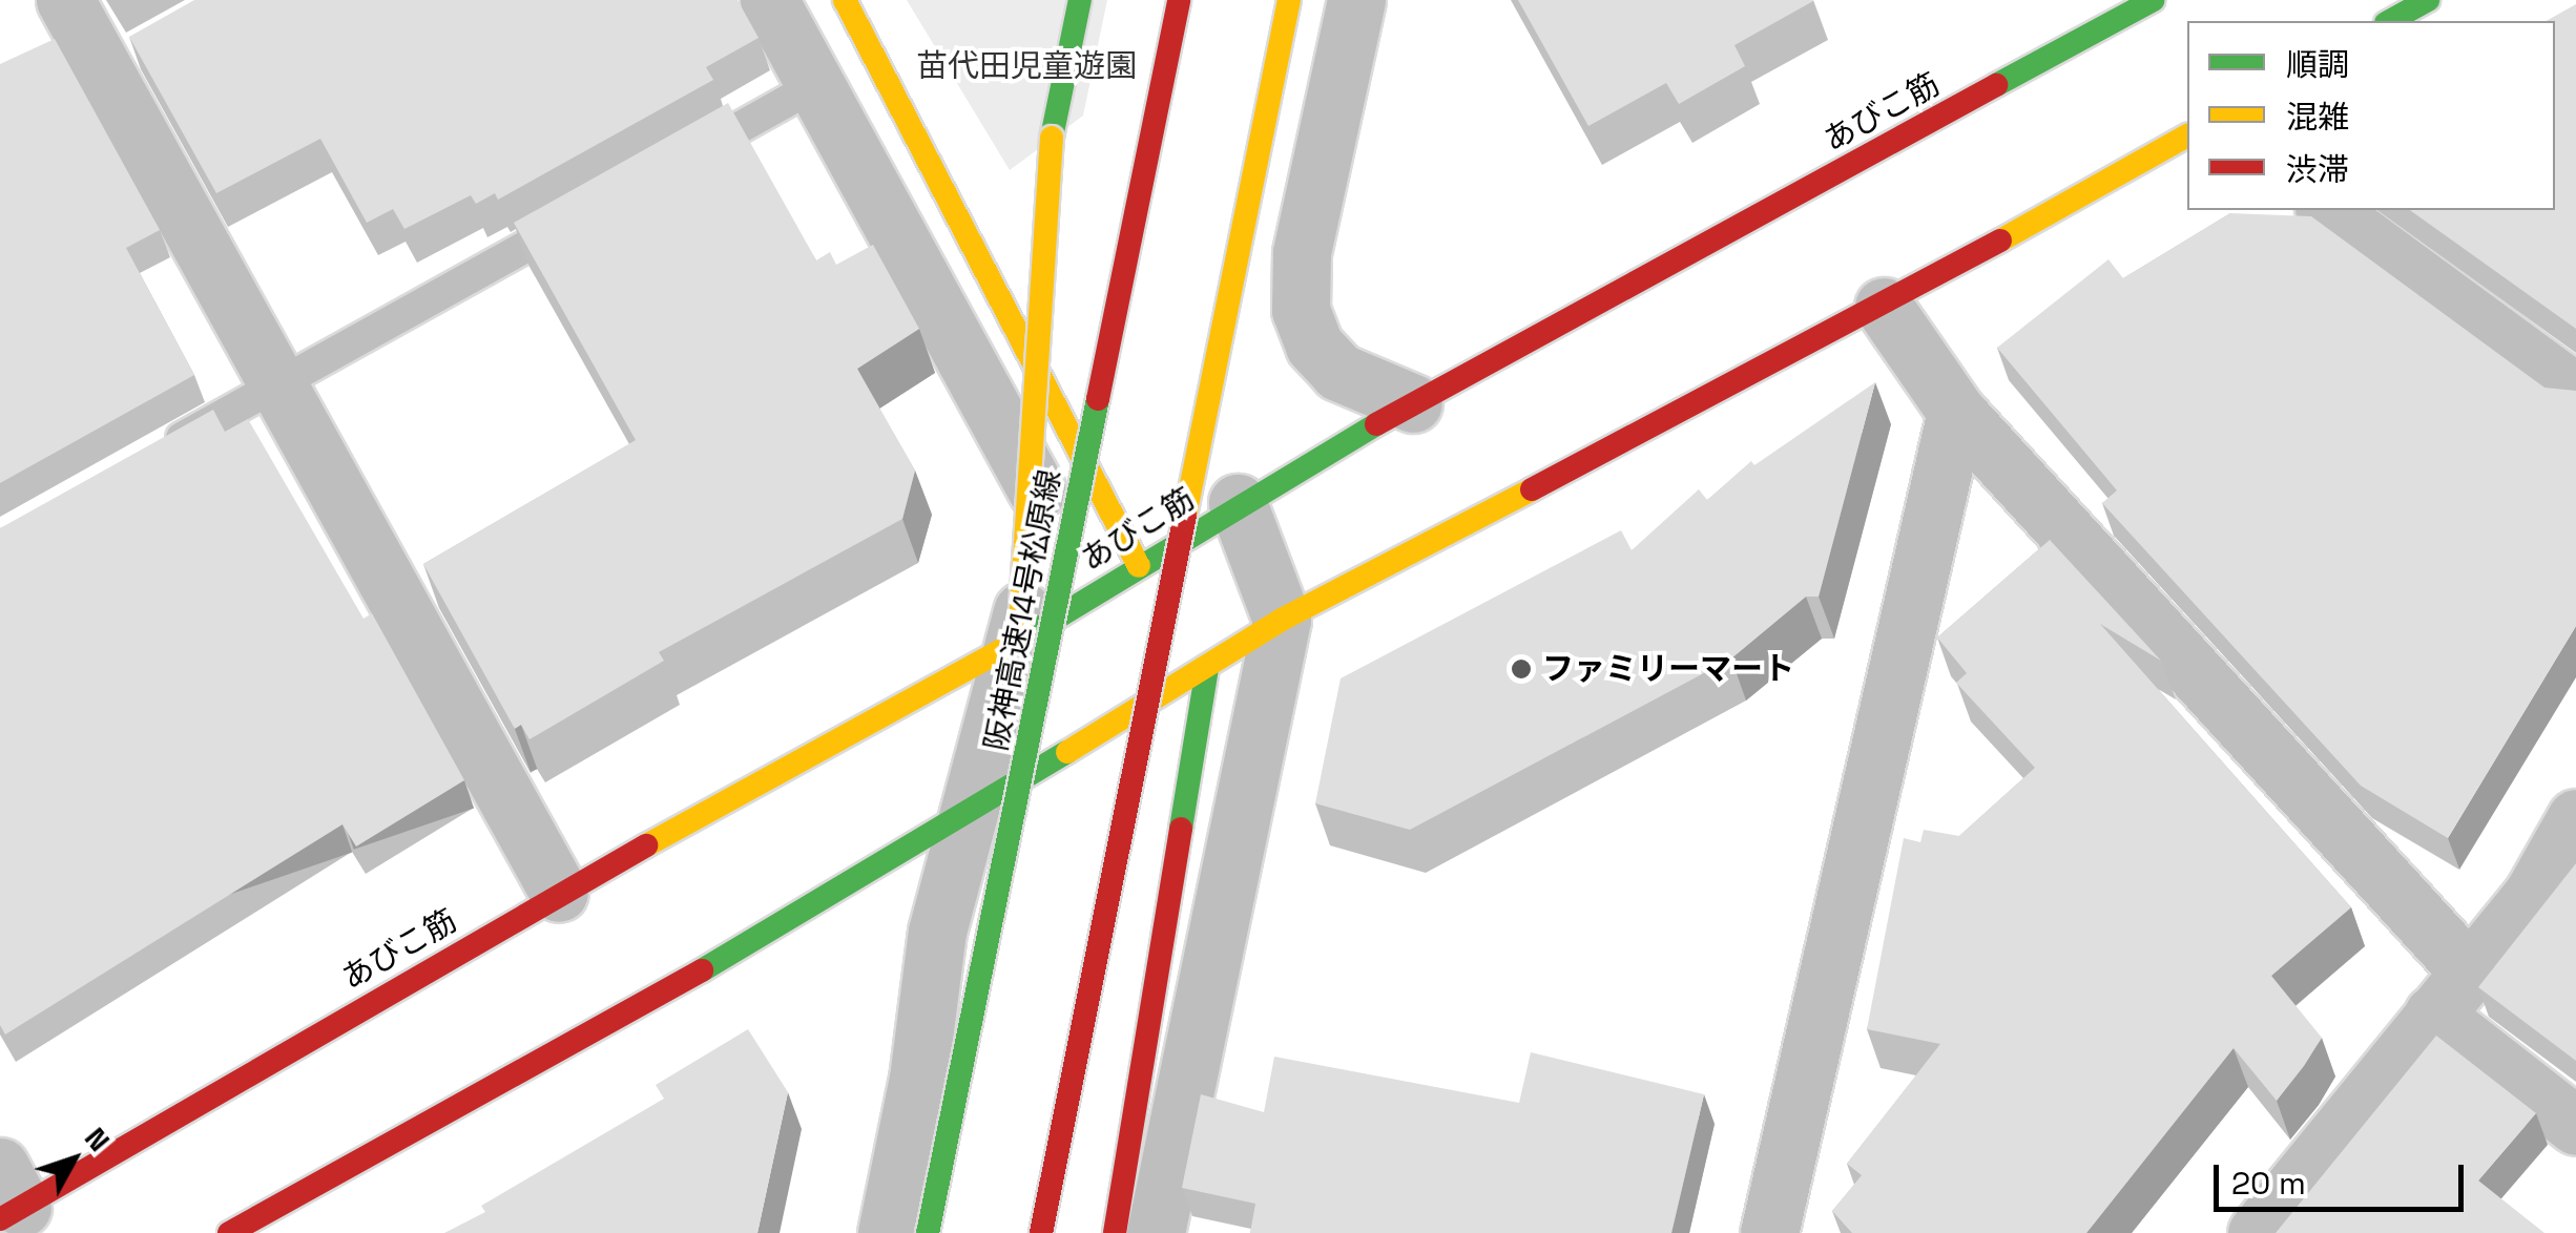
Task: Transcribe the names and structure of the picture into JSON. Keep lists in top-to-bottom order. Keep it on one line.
{"streets":{"main road":["あびこ筋","阪神高速14号松原線"]},"parks":["苗代田児童遊園"],"places":["ファミリーマート"],"legend":["順調","混雑","渋滞"],"scale_bar":"20 m","north":"top right"}
